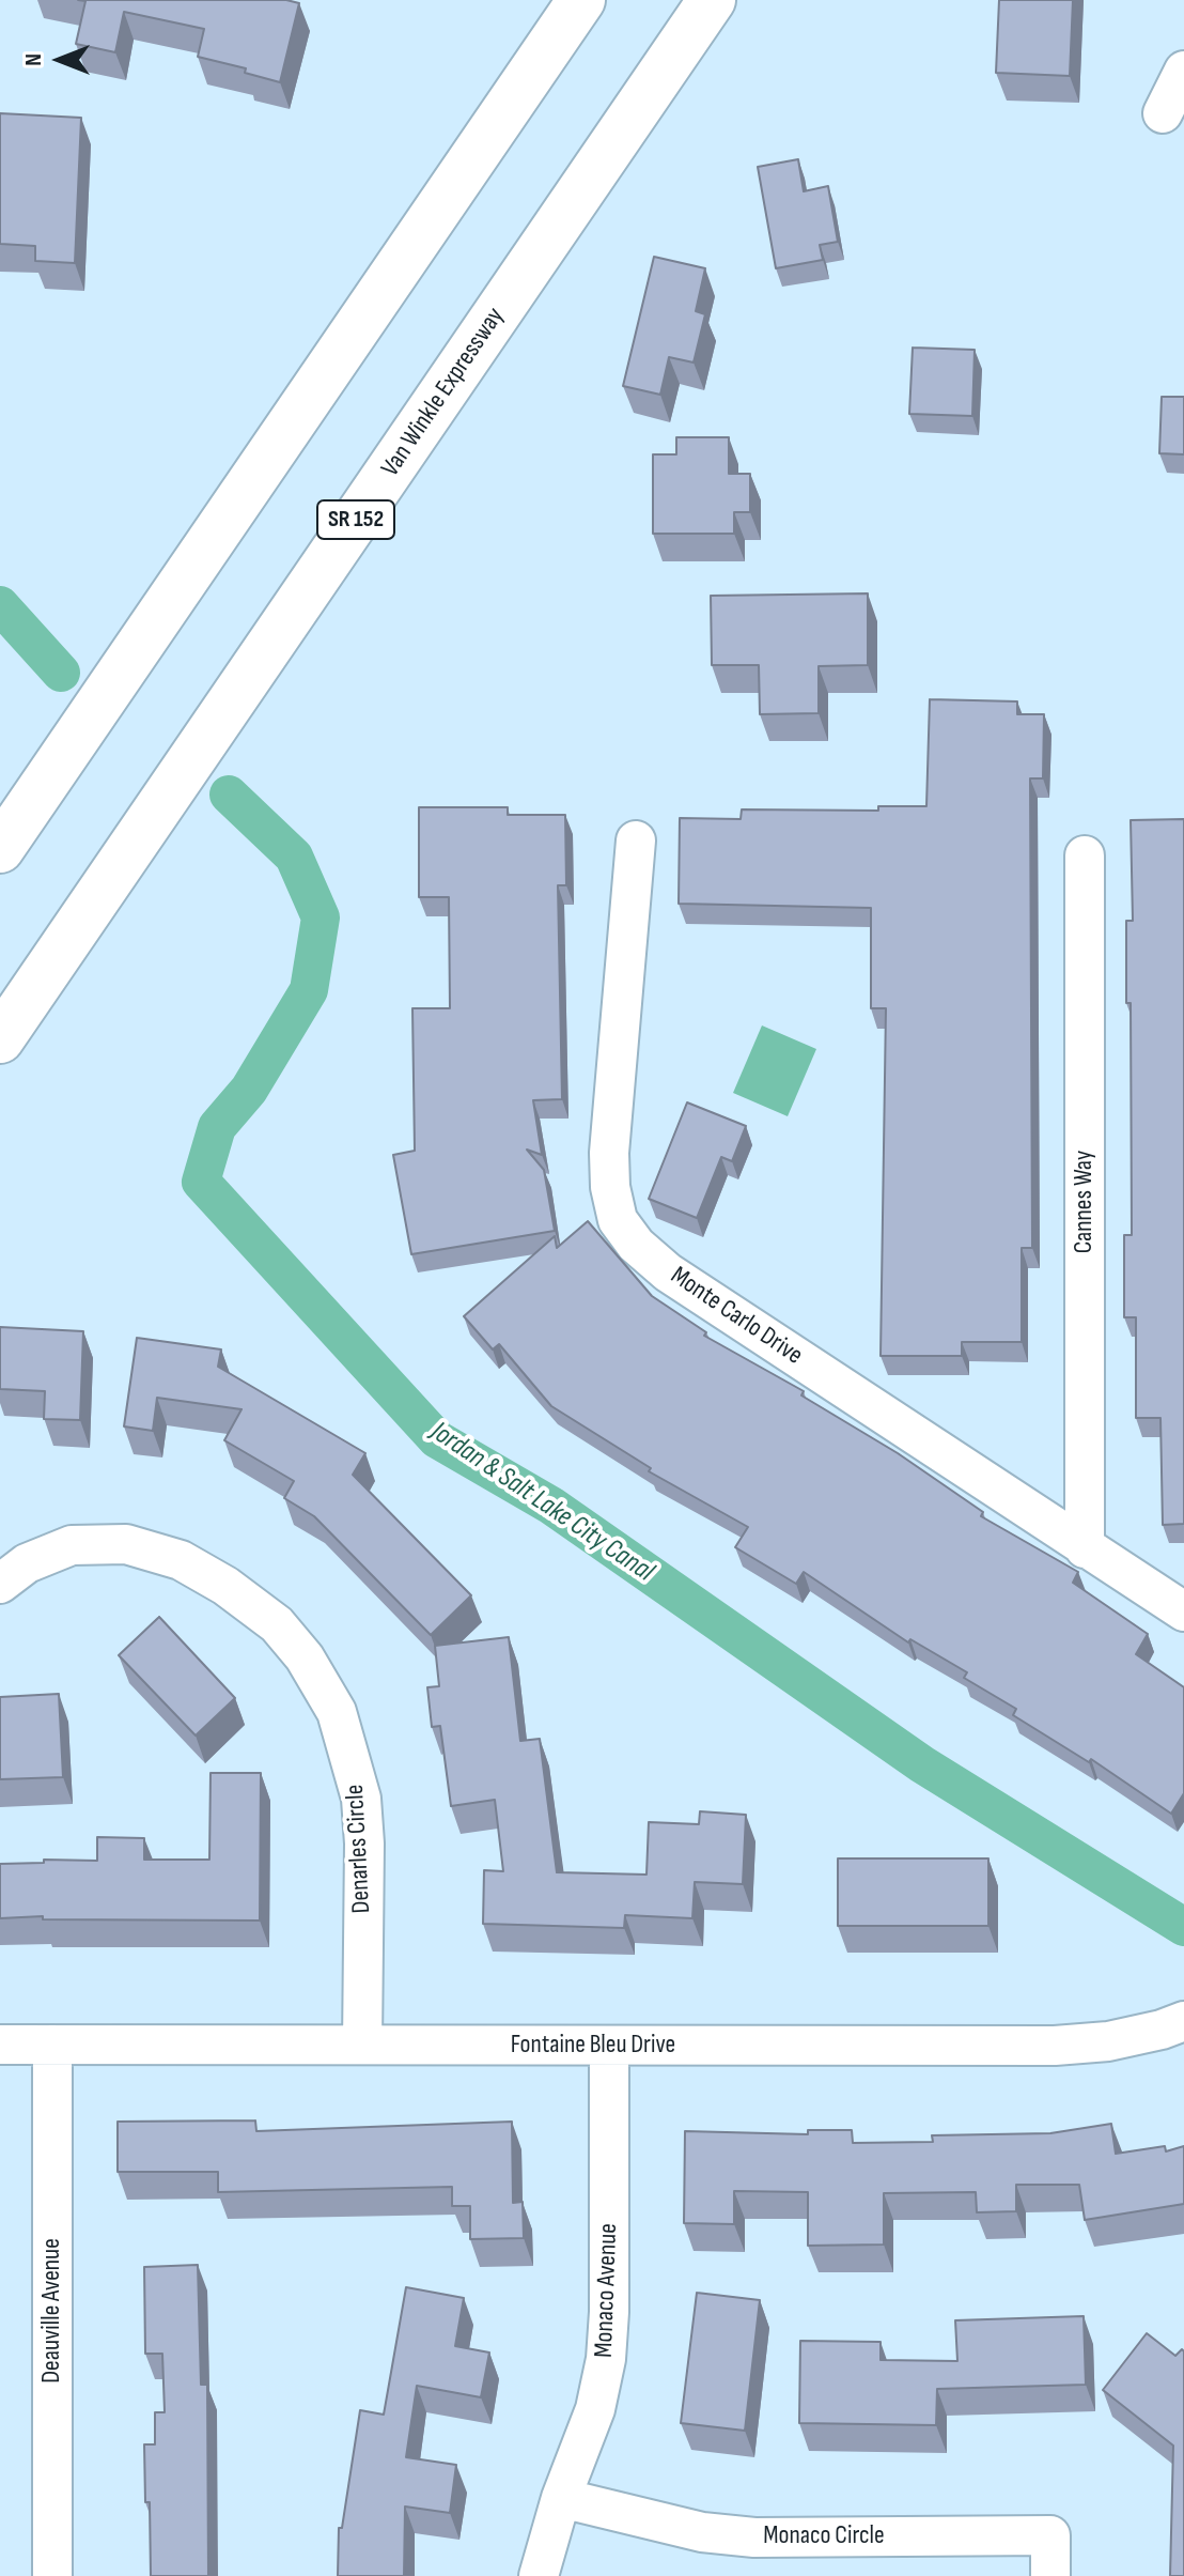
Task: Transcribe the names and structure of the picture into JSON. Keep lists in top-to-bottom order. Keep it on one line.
{"streets":{"main road":["Van Winkle Expressway","SR 152"],"street":["Cannes Way","Monte Carlo Drive","Denarles Circle","Fontaine Bleu Drive","Monaco Avenue","Deauville Avenue","Monaco Circle"]},"crossings":[["Cannes Way","Monte Carlo Drive"],["Denarles Circle","Fontaine Bleu Drive"],["Fontaine Bleu Drive","Monaco Avenue"],["Fontaine Bleu Drive","Deauville Avenue"],["Monaco Avenue","Monaco Circle"]],"water":["Jordan & Salt Lake City Canal"],"north":"left"}
